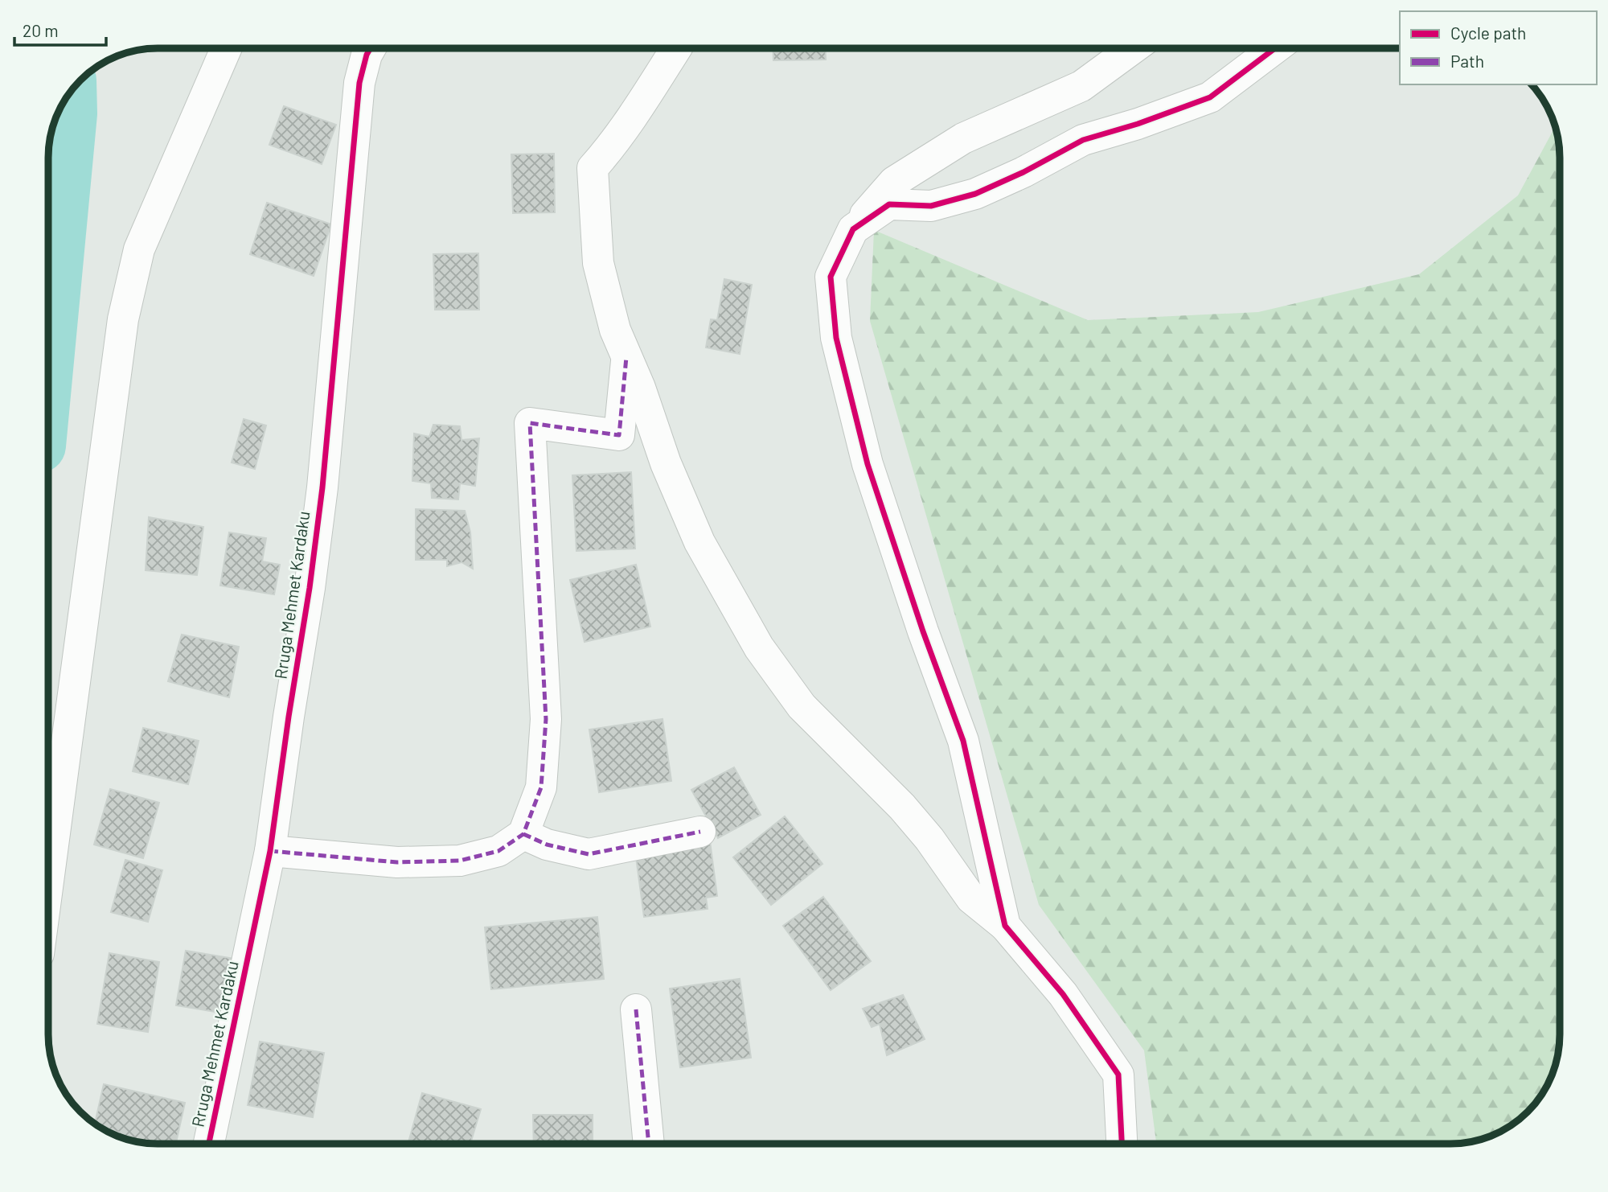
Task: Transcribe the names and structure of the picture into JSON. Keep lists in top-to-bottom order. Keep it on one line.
{"streets":{"street":["Rruga Mehmet Kardaku"]},"legend":["Cycle path","Path"],"scale_bar":"20 m"}
